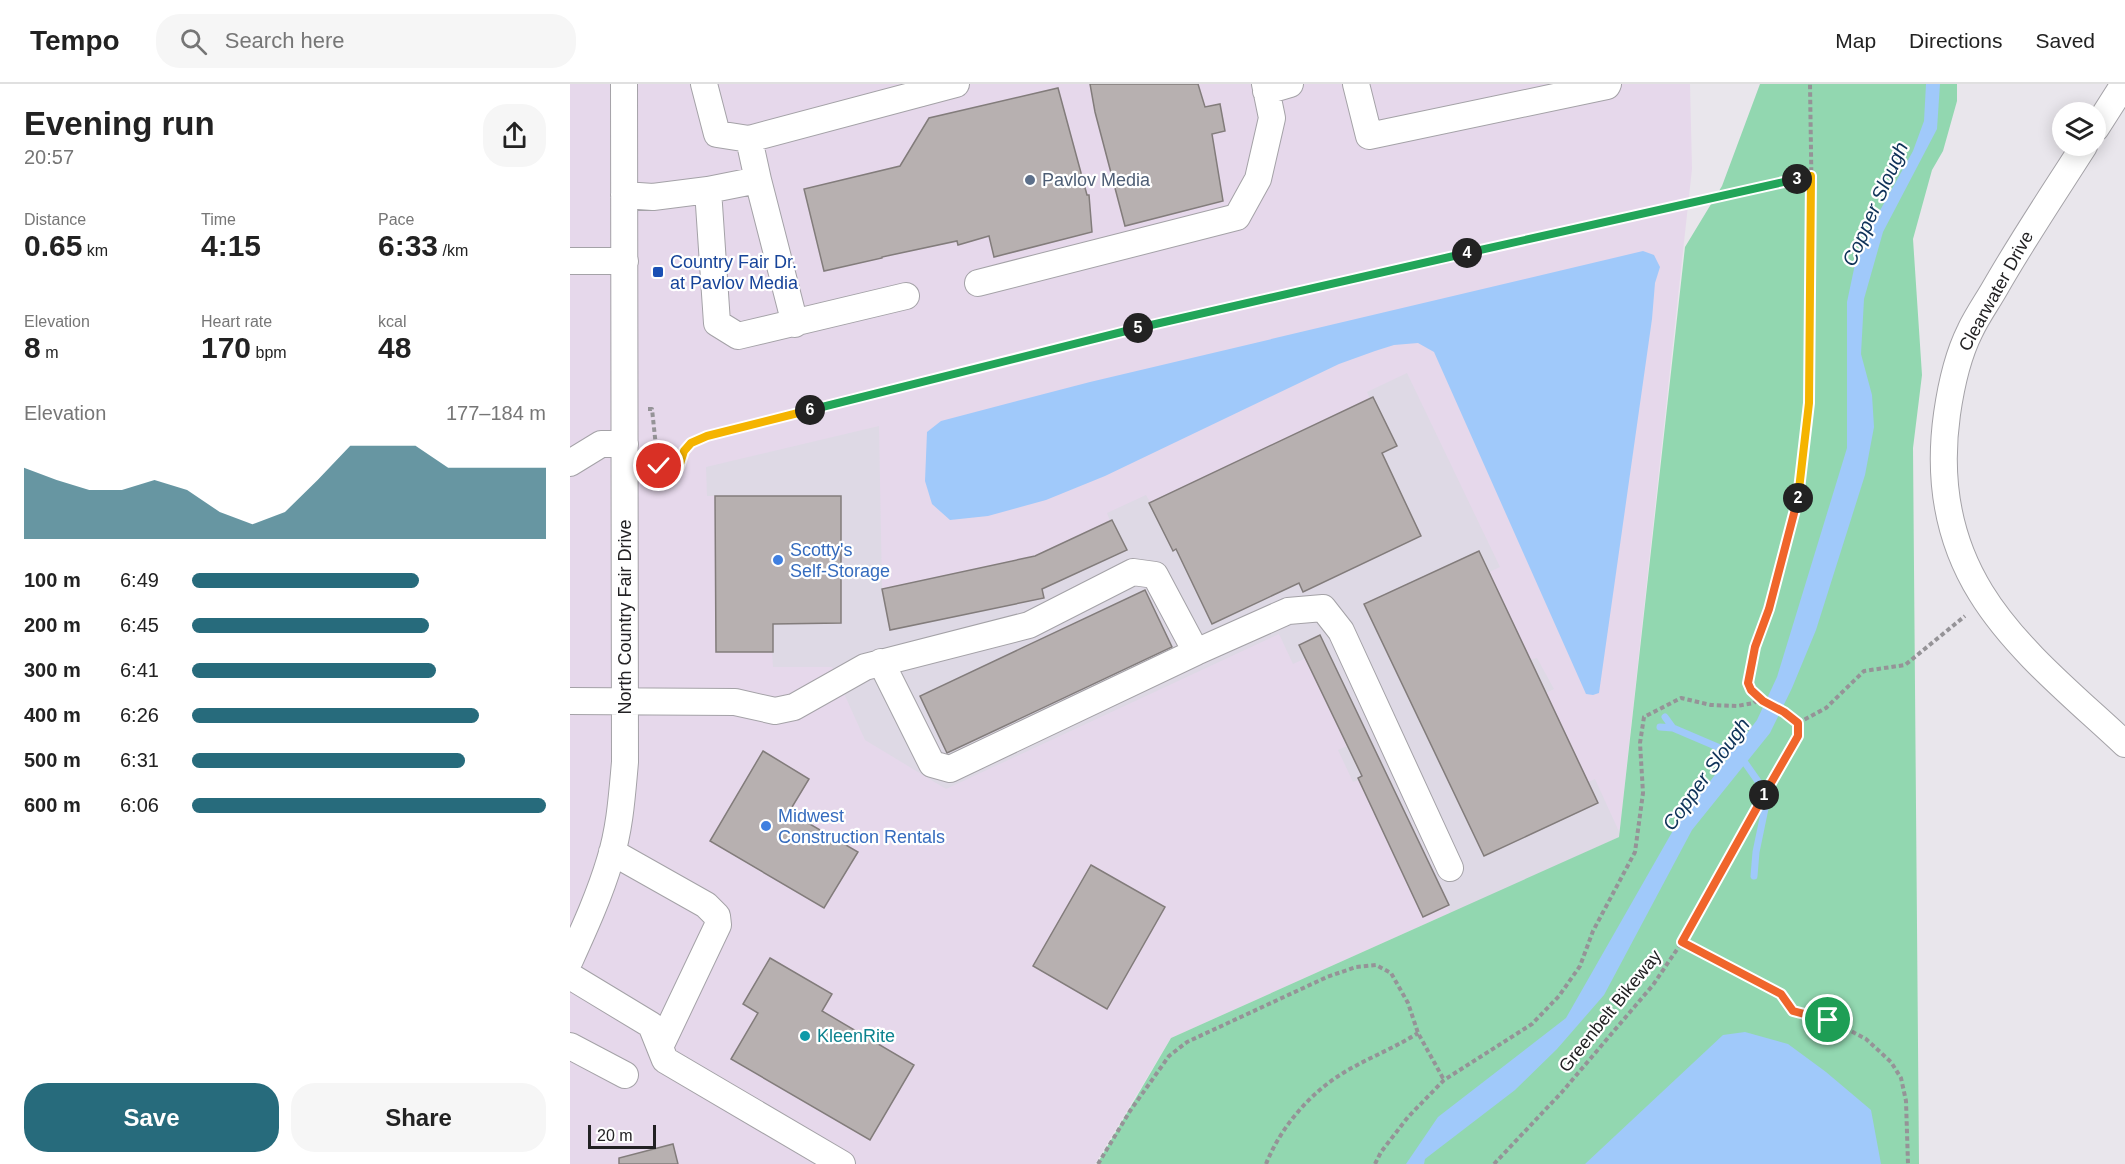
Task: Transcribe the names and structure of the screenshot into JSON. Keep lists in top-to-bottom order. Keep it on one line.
{"streets":{"street":["Clearwater Drive","North Country Fair Drive"],"path":["Greenbelt Bikeway"]},"water":["Copper Slough"],"places":{"other":["Pavlov Media","Scotty's Self-Storage","Midwest Construction Rentals","KleenRite"],"transit":["Country Fair Dr. at Pavlov Media"]},"scale_bar":"20 m","page":{"header":"Tempo","search":"Search here","nav":["Map","Directions","Saved"],"heading":["Evening run","20:57"],"pins":["3","4","5","6","2","1"],"stats":[["Distance","0.65 km"],["Time","4:15"],["Pace","6:33 /km"],["Elevation","8 m"],["Heart rate","170 bpm"],["kcal","48"]],"chart":["Elevation","177–184 m"],"list":[{"name":"100 m","note":"6:49"},{"name":"200 m","note":"6:45"},{"name":"300 m","note":"6:41"},{"name":"400 m","note":"6:26"},{"name":"500 m","note":"6:31"},{"name":"600 m","note":"6:06"}],"buttons":["Save","Share"],"scale":"20 m"}}
